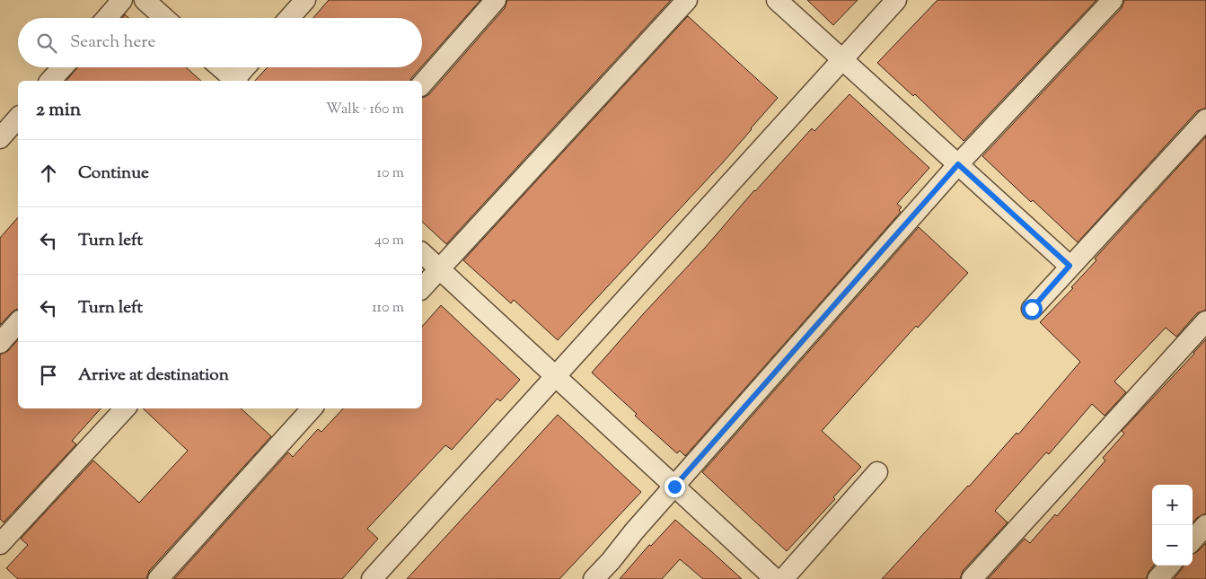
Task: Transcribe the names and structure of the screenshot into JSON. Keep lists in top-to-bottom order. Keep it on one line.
{"page":{"search":"Search here","heading":["2 min","Walk · 160 m"],"list":[["Continue","10 m"],["Turn left","40 m"],["Turn left","110 m"],"Arrive at destination"],"map_buttons":["+","−"]}}
